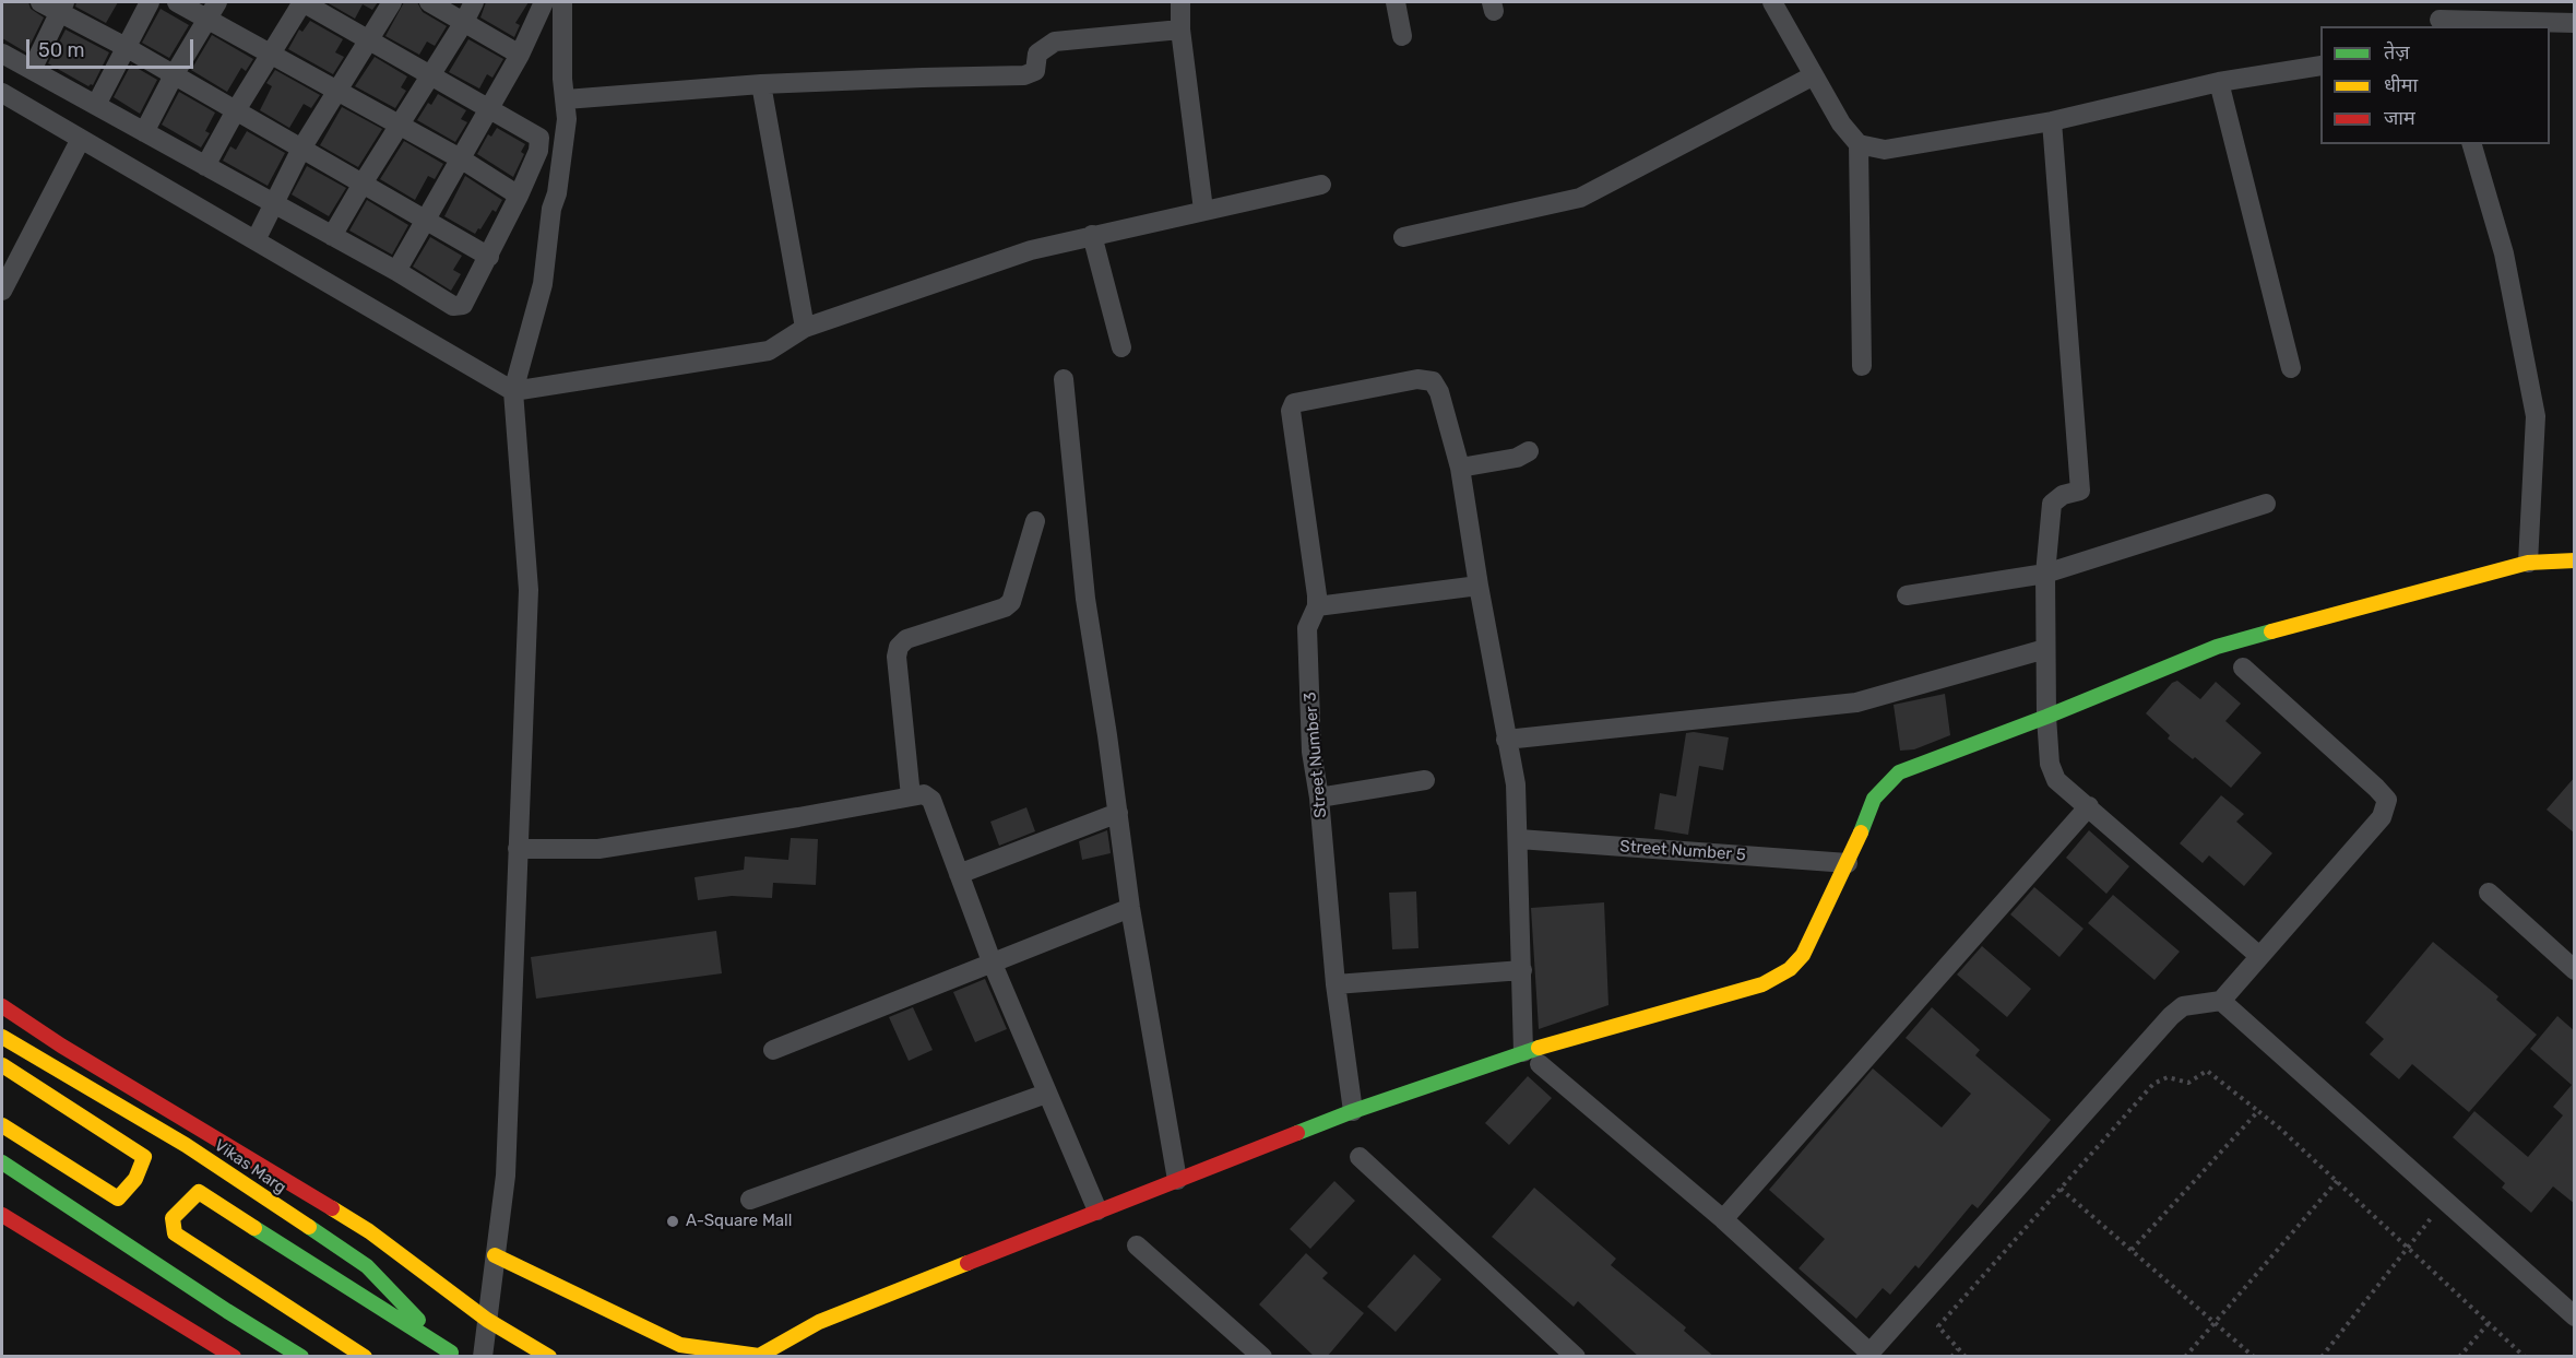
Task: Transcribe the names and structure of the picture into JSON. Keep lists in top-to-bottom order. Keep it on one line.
{"streets":{"street":["Street Number 3","Street Number 5","Vikas Marg"]},"places":["A-Square Mall"],"legend":["तेज़","धीमा","जाम"],"scale_bar":"50 m"}
